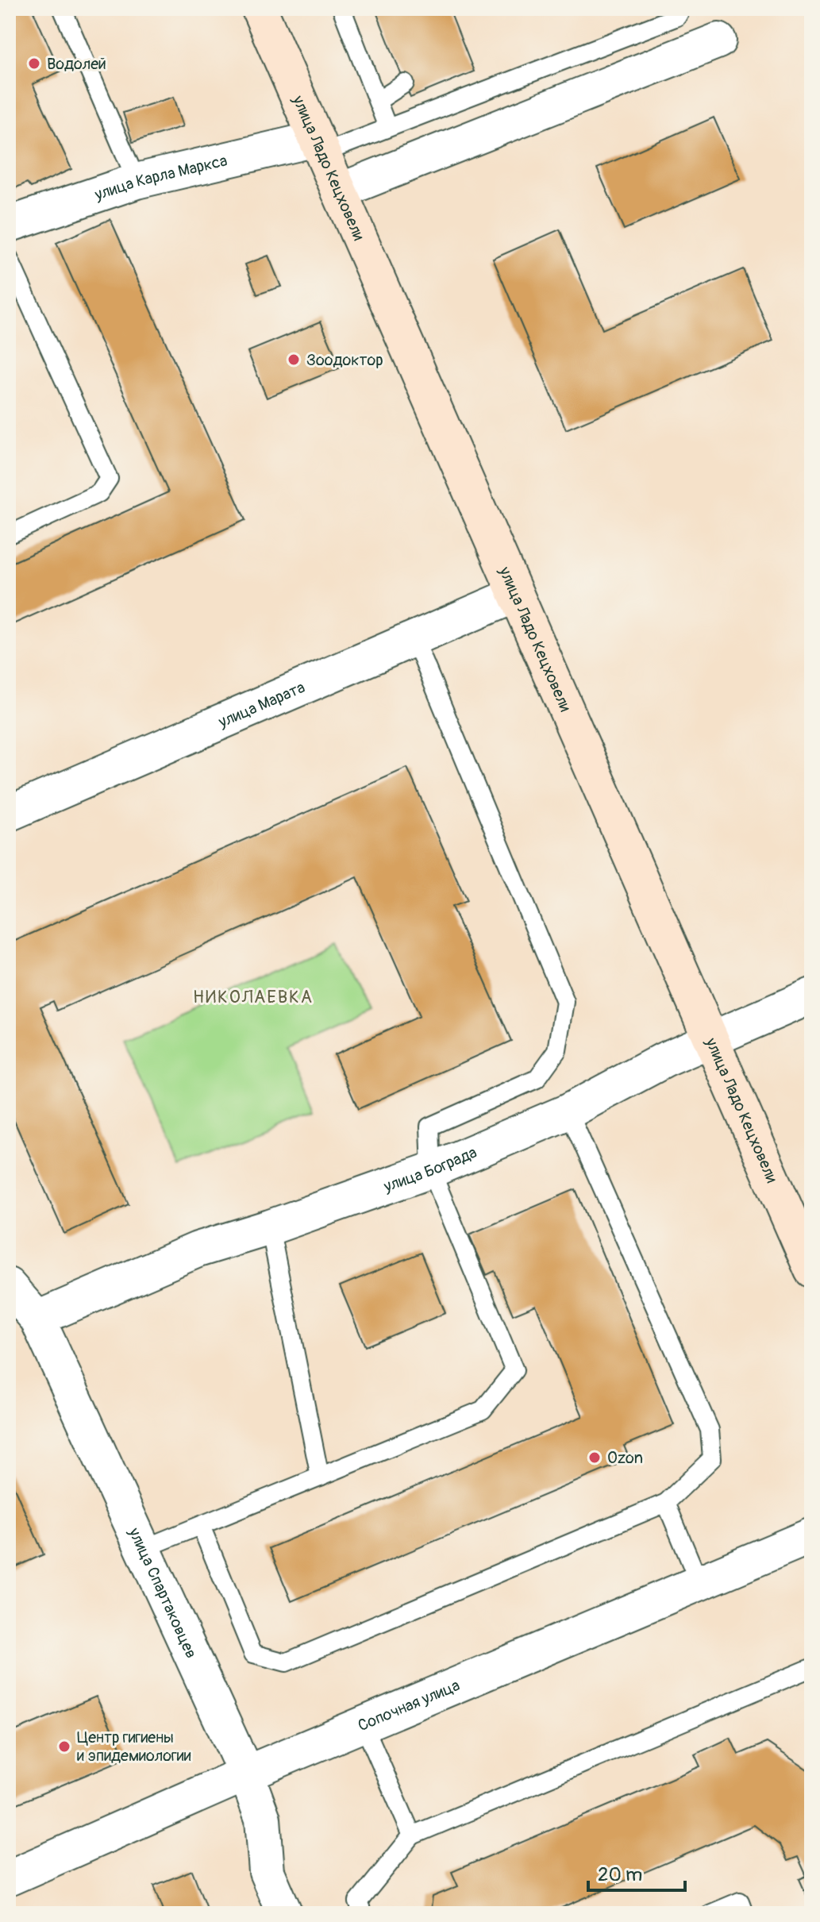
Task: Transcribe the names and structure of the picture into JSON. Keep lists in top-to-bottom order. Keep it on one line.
{"streets":{"main road":["улица Ладо Кецховели"],"street":["улица Карла Маркса","улица Марата","улица Бограда","улица Спартаковцев","Сопочная улица"]},"crossings":[["улица Ладо Кецховели","улица Карла Маркса"],["улица Ладо Кецховели","улица Марата"],["улица Ладо Кецховели","улица Бограда"],["улица Бограда","улица Спартаковцев"],["улица Спартаковцев","Сопочная улица"]],"districts":["НИКОЛАЕВКА"],"places":["Водолей","Зоодоктор","Ozon","Центр гигиены и эпидемиологии"],"scale_bar":"20 m"}
